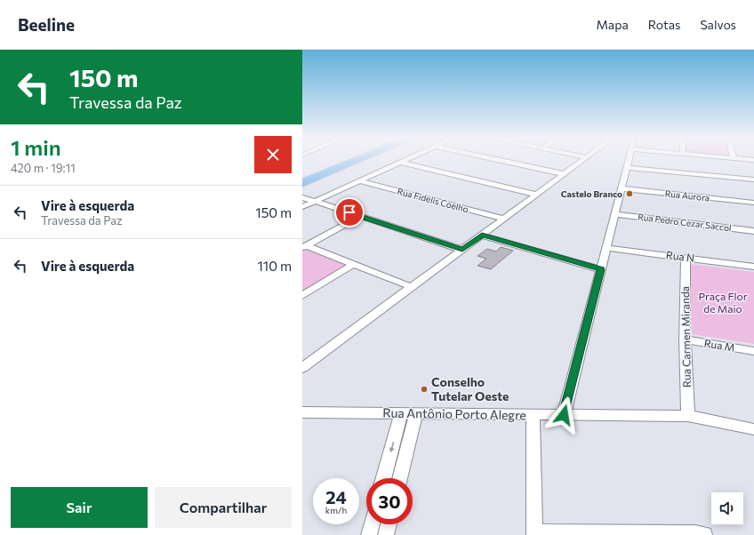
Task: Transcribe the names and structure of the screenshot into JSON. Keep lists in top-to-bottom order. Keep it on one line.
{"streets":{"street":["Rua Aurora","Rua Fidelis Coelho","Rua Pedro Cezar Saccol","Rua N","Rua Carmen Miranda","Rua M","Rua Antônio Porto Alegre"]},"crossings":[["Rua N","Rua Carmen Miranda"],["Rua Carmen Miranda","Rua M"],["Rua Carmen Miranda","Rua Antônio Porto Alegre"]],"parks":["Praça Flor de Maio"],"places":["Castelo Branco","Conselho Tutelar Oeste"],"page":{"header":"Beeline","nav":["Mapa","Rotas","Salvos"],"turn":["150 m","Travessa da Paz"],"heading":["1 min","420 m · 19:11"],"list":[{"name":"Vire à esquerda","note":"Travessa da Paz","value":"150 m"},{"name":"Vire à esquerda","value":"110 m"}],"speed":"24 km/h","limit":"30","buttons":["Sair","Compartilhar"]}}
